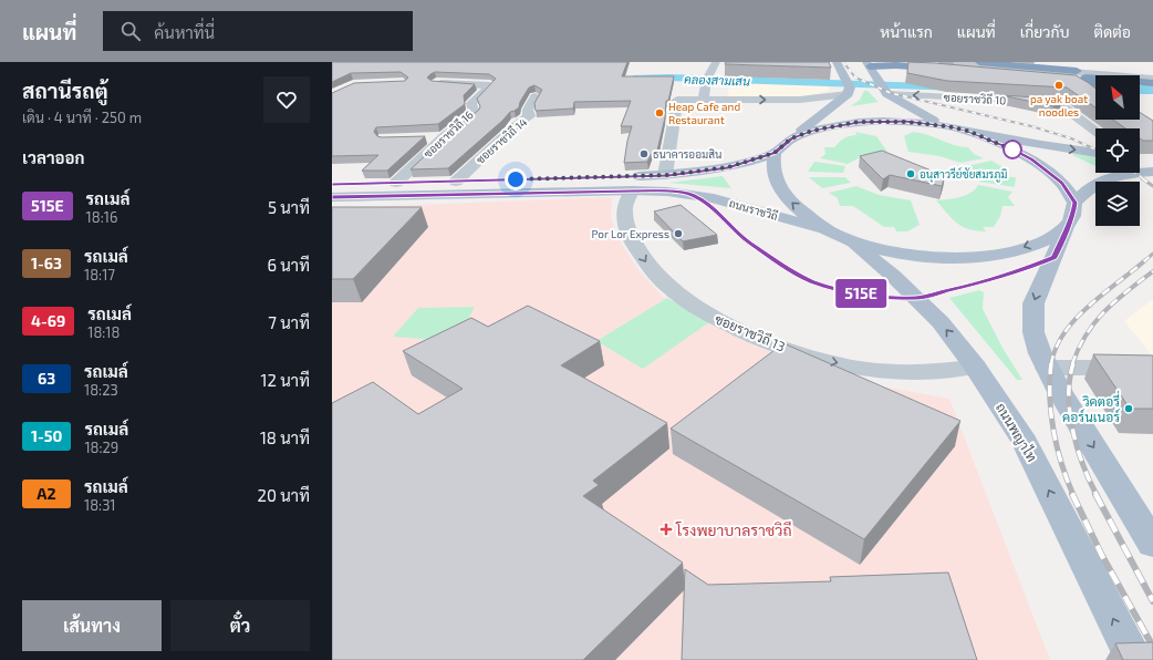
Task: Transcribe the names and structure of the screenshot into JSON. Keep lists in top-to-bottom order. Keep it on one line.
{"streets":{"main road":["ถนนราชวิถี","ถนนพญาไท"],"street":["ซอยราชวิถี 10","ซอยราชวิถี 16","ซอยราชวิถี 14","ซอยราชวิถี 13"]},"crossings":[["ถนนราชวิถี","ซอยราชวิถี 13"],["ถนนราชวิถี","ถนนพญาไท"],["ซอยราชวิถี 13","ถนนพญาไท"]],"one_way":["ซอยราชวิถี 13"],"water":["คลองสามเสน"],"places":{"other":["pa yak boat noodles","Heap Cafe and Restaurant","ธนาคารออมสิน","อนุสาวรีย์ชัยสมรภูมิ","Por Lor Express","วิคตอรี่ คอร์นเนอร์"],"health":["โรงพยาบาลราชวิถี"]},"lines":["bus line 515E"],"north":"top left","page":{"header":"แผนที่","search":"ค้นหาที่นี่","nav":["หน้าแรก","แผนที่","เกี่ยวกับ","ติดต่อ"],"heading":[["สถานีรถตู้","เดิน · 4 นาที · 250 m"],"เวลาออก"],"on_map":"515E","list":[{"mark":"515E","name":"รถเมล์","note":"18:16","value":"5 นาที"},{"mark":"1-63","name":"รถเมล์","note":"18:17","value":"6 นาที"},{"mark":"4-69","name":"รถเมล์","note":"18:18","value":"7 นาที"},{"mark":"63","name":"รถเมล์","note":"18:23","value":"12 นาที"},{"mark":"1-50","name":"รถเมล์","note":"18:29","value":"18 นาที"},{"mark":"A2","name":"รถเมล์","note":"18:31","value":"20 นาที"}],"buttons":["เส้นทาง","ตั๋ว"]}}
